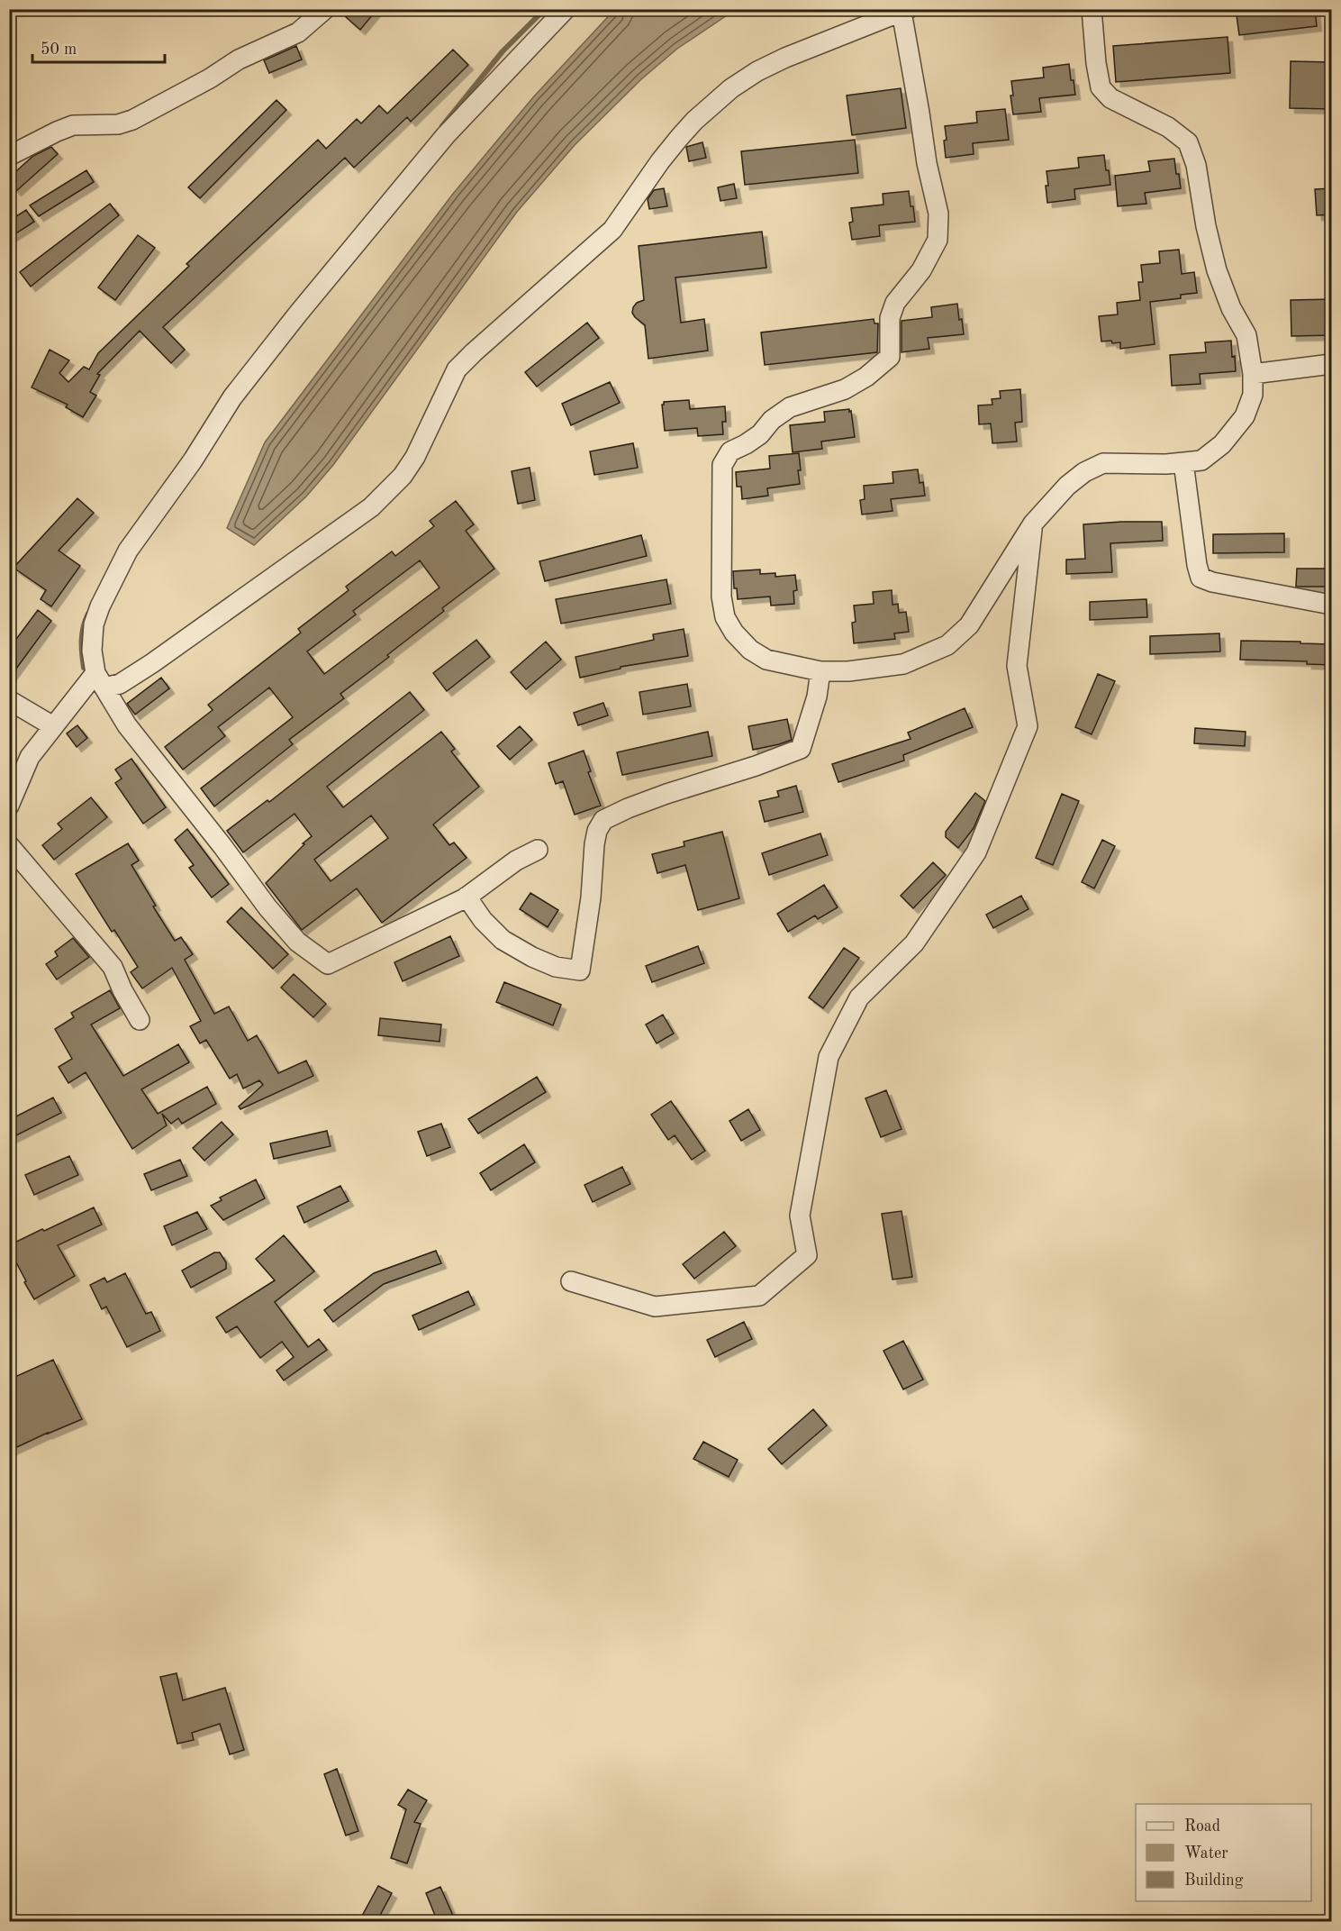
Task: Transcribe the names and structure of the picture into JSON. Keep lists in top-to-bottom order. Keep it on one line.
{"legend":["Road","Water","Building"],"scale_bar":"50 m"}
